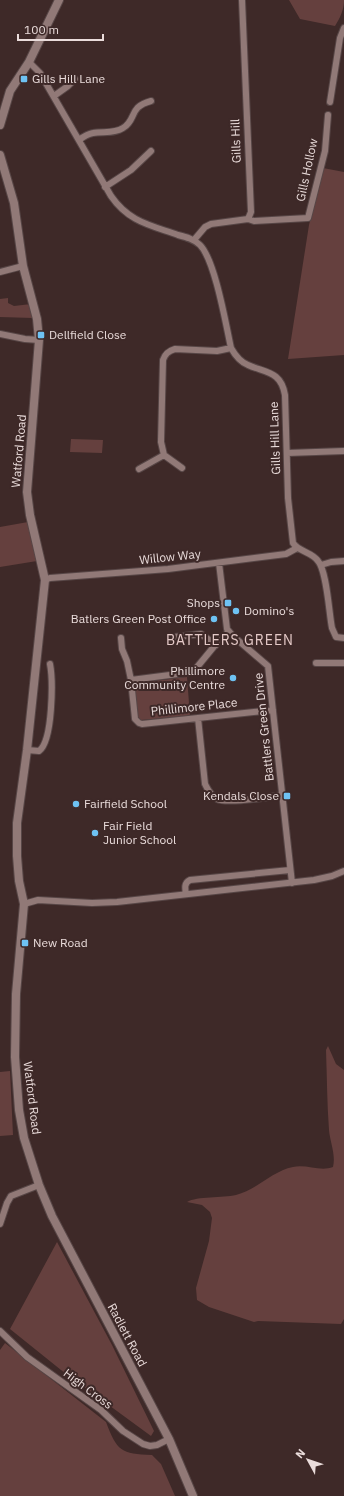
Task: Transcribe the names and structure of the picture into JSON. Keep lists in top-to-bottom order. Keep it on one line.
{"streets":{"main road":["Watford Road","Radlett Road"],"street":["Gills Hill","Gills Hollow","Gills Hill Lane","Willow Way","Phillimore Place","Battlers Green Drive","High Cross"]},"crossings":[["Gills Hill","Gills Hollow"],["Gills Hill Lane","Willow Way"],["Watford Road","Willow Way"],["Watford Road","Radlett Road"],["Phillimore Place","Battlers Green Drive"],["Radlett Road","High Cross"]],"districts":["BATTLERS GREEN"],"places":{"transit":["Gills Hill Lane","Dellfield Close","Shops","Kendals Close","New Road"],"other":["Domino's","Batlers Green Post Office","Phillimore Community Centre","Fairfield School","Fair Field Junior School"]},"scale_bar":"100 m","north":"top left"}
